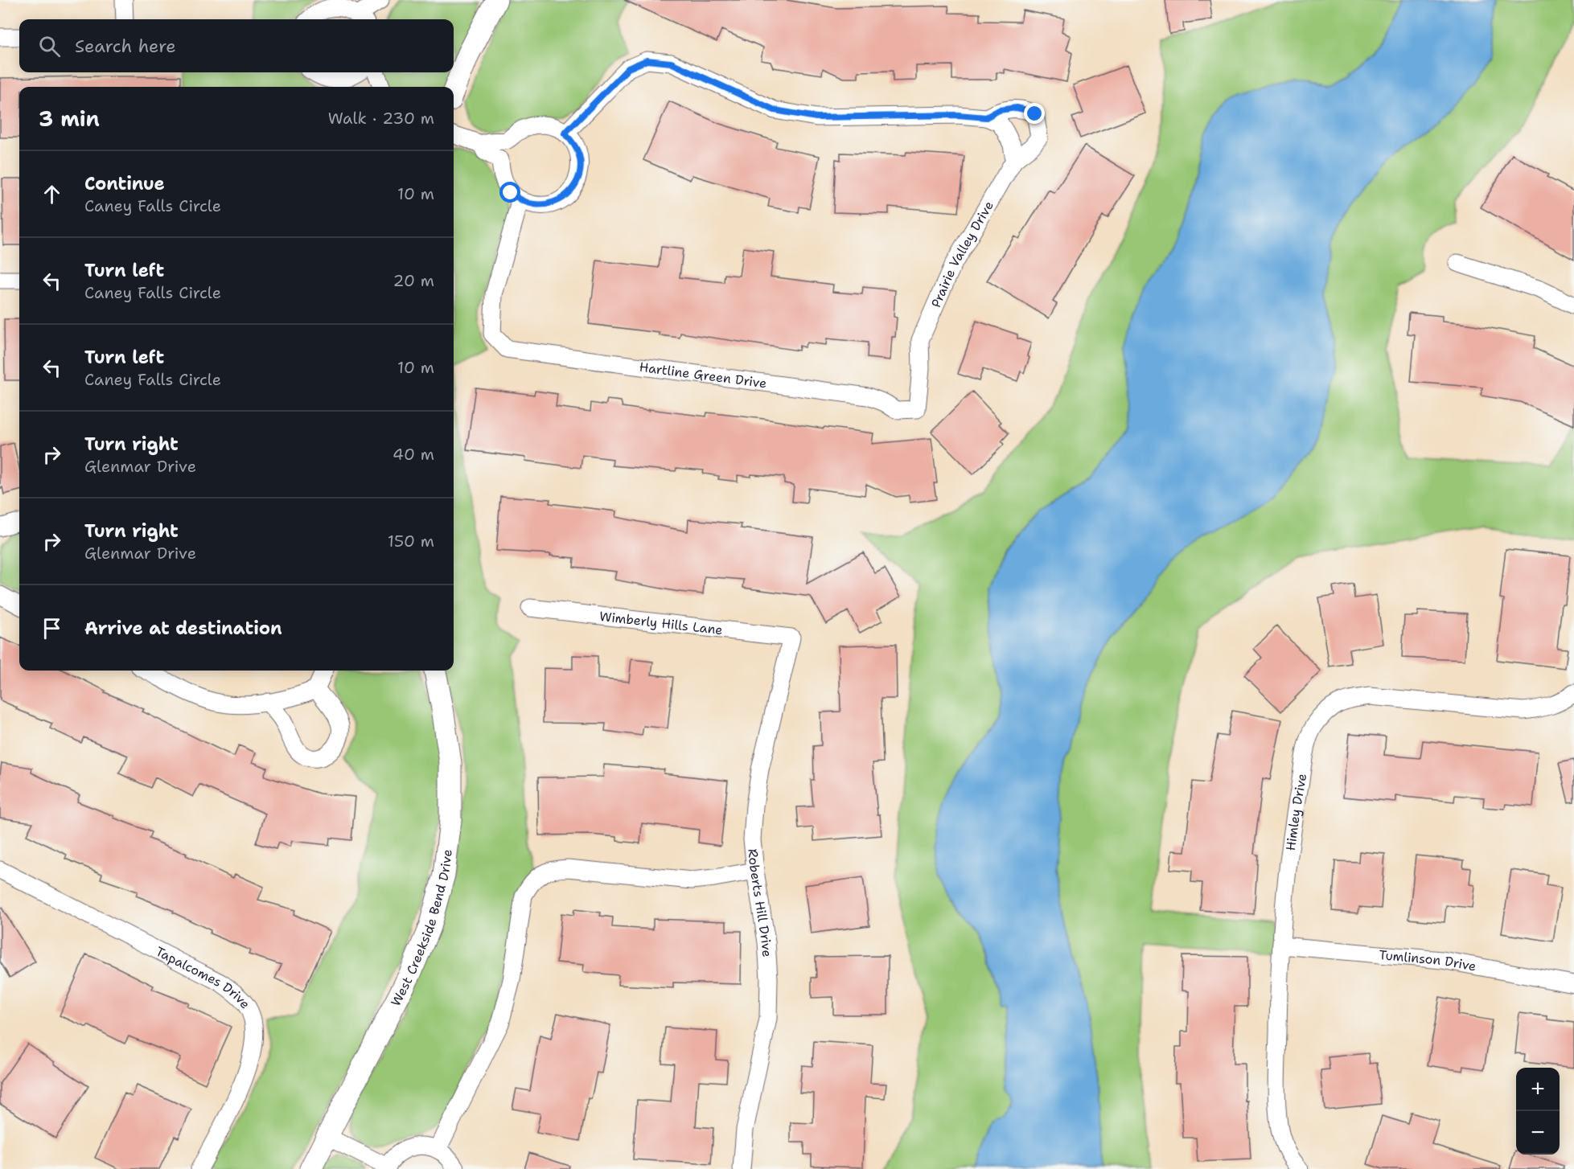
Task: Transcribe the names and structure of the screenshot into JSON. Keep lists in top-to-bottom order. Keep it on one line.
{"streets":{"street":["Prairie Valley Drive","Hartline Green Drive","Wimberly Hills Lane","Himley Drive","Roberts Hill Drive","West Creekside Bend Drive","Tumlinson Drive","Tapalcomes Drive"]},"crossings":[["Prairie Valley Drive","Hartline Green Drive"],["Wimberly Hills Lane","Roberts Hill Drive"],["Himley Drive","Tumlinson Drive"]],"page":{"search":"Search here","heading":["3 min","Walk · 230 m"],"list":[["Continue","Caney Falls Circle","10 m"],["Turn left","Caney Falls Circle","20 m"],["Turn left","Caney Falls Circle","10 m"],["Turn right","Glenmar Drive","40 m"],["Turn right","Glenmar Drive","150 m"],"Arrive at destination"],"map_buttons":["+","−"]}}
